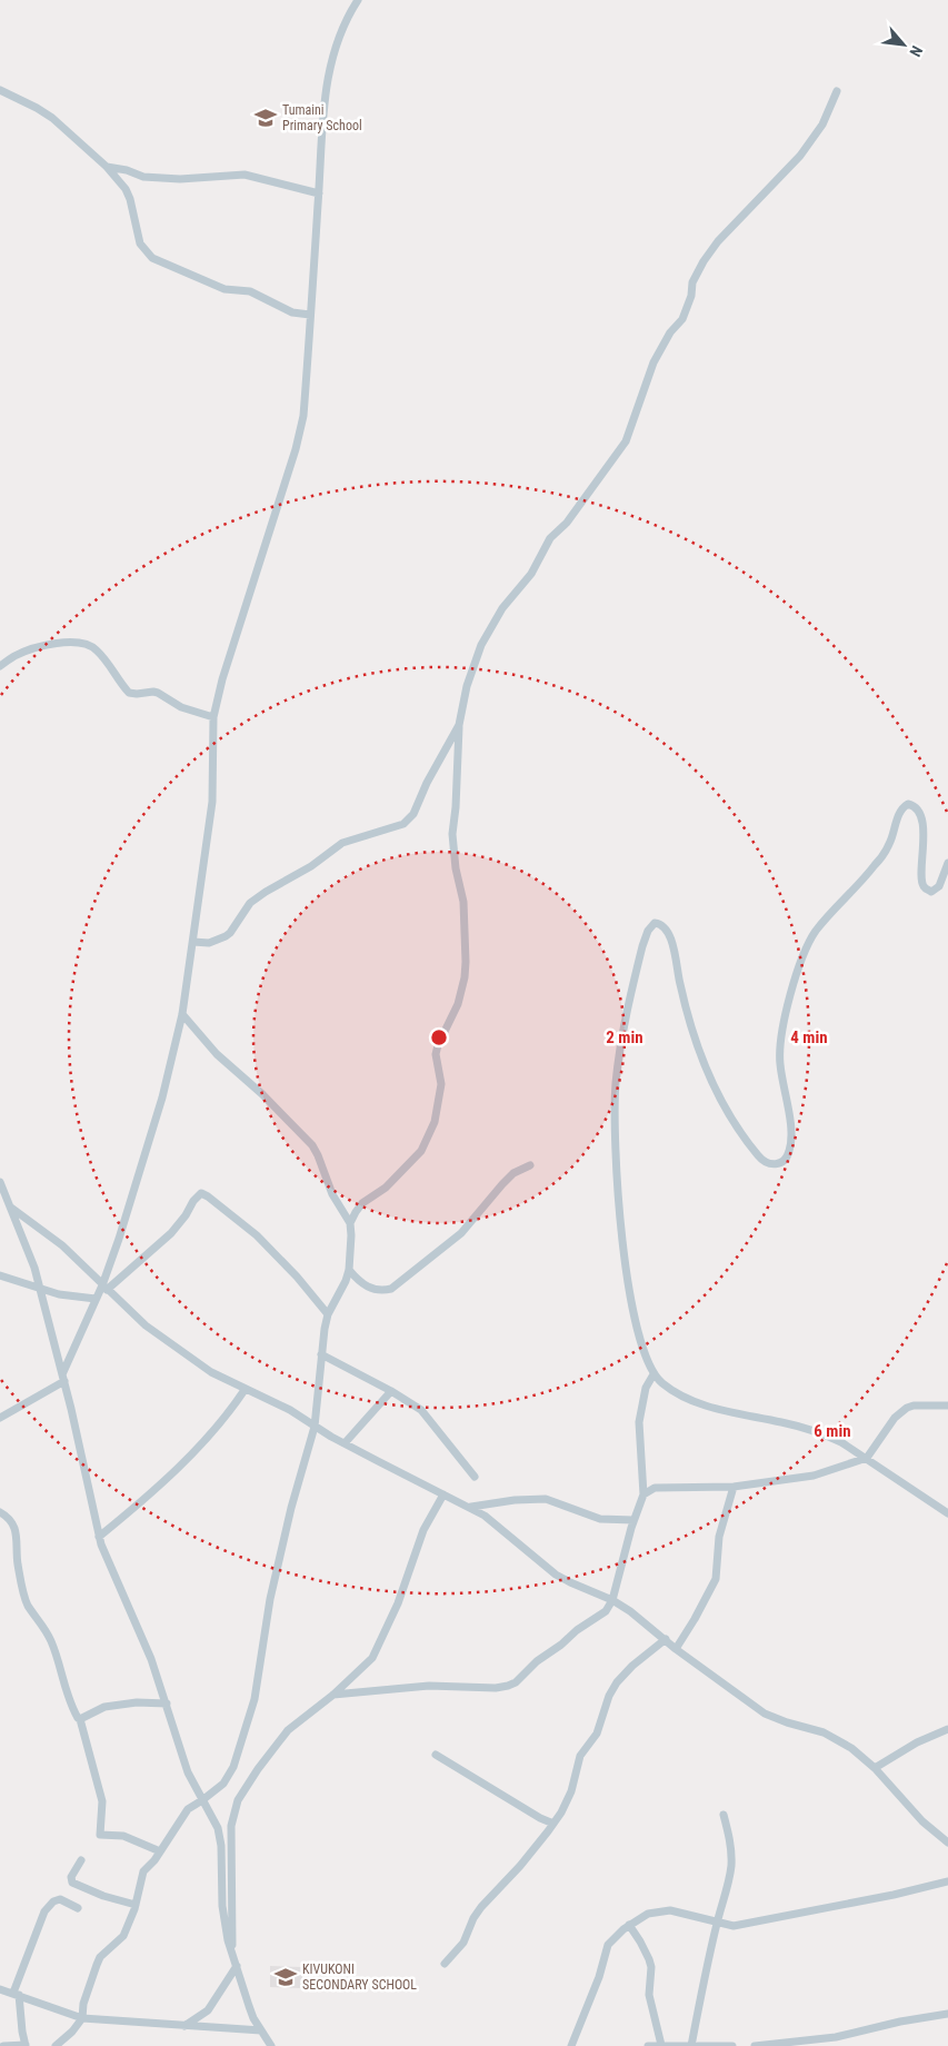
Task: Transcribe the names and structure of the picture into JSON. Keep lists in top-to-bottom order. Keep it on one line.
{"places":{"school or university":["Tumaini Primary School","KIVUKONI SECONDARY SCHOOL"]},"north":"bottom right","rings":["2 min","4 min","6 min"]}
